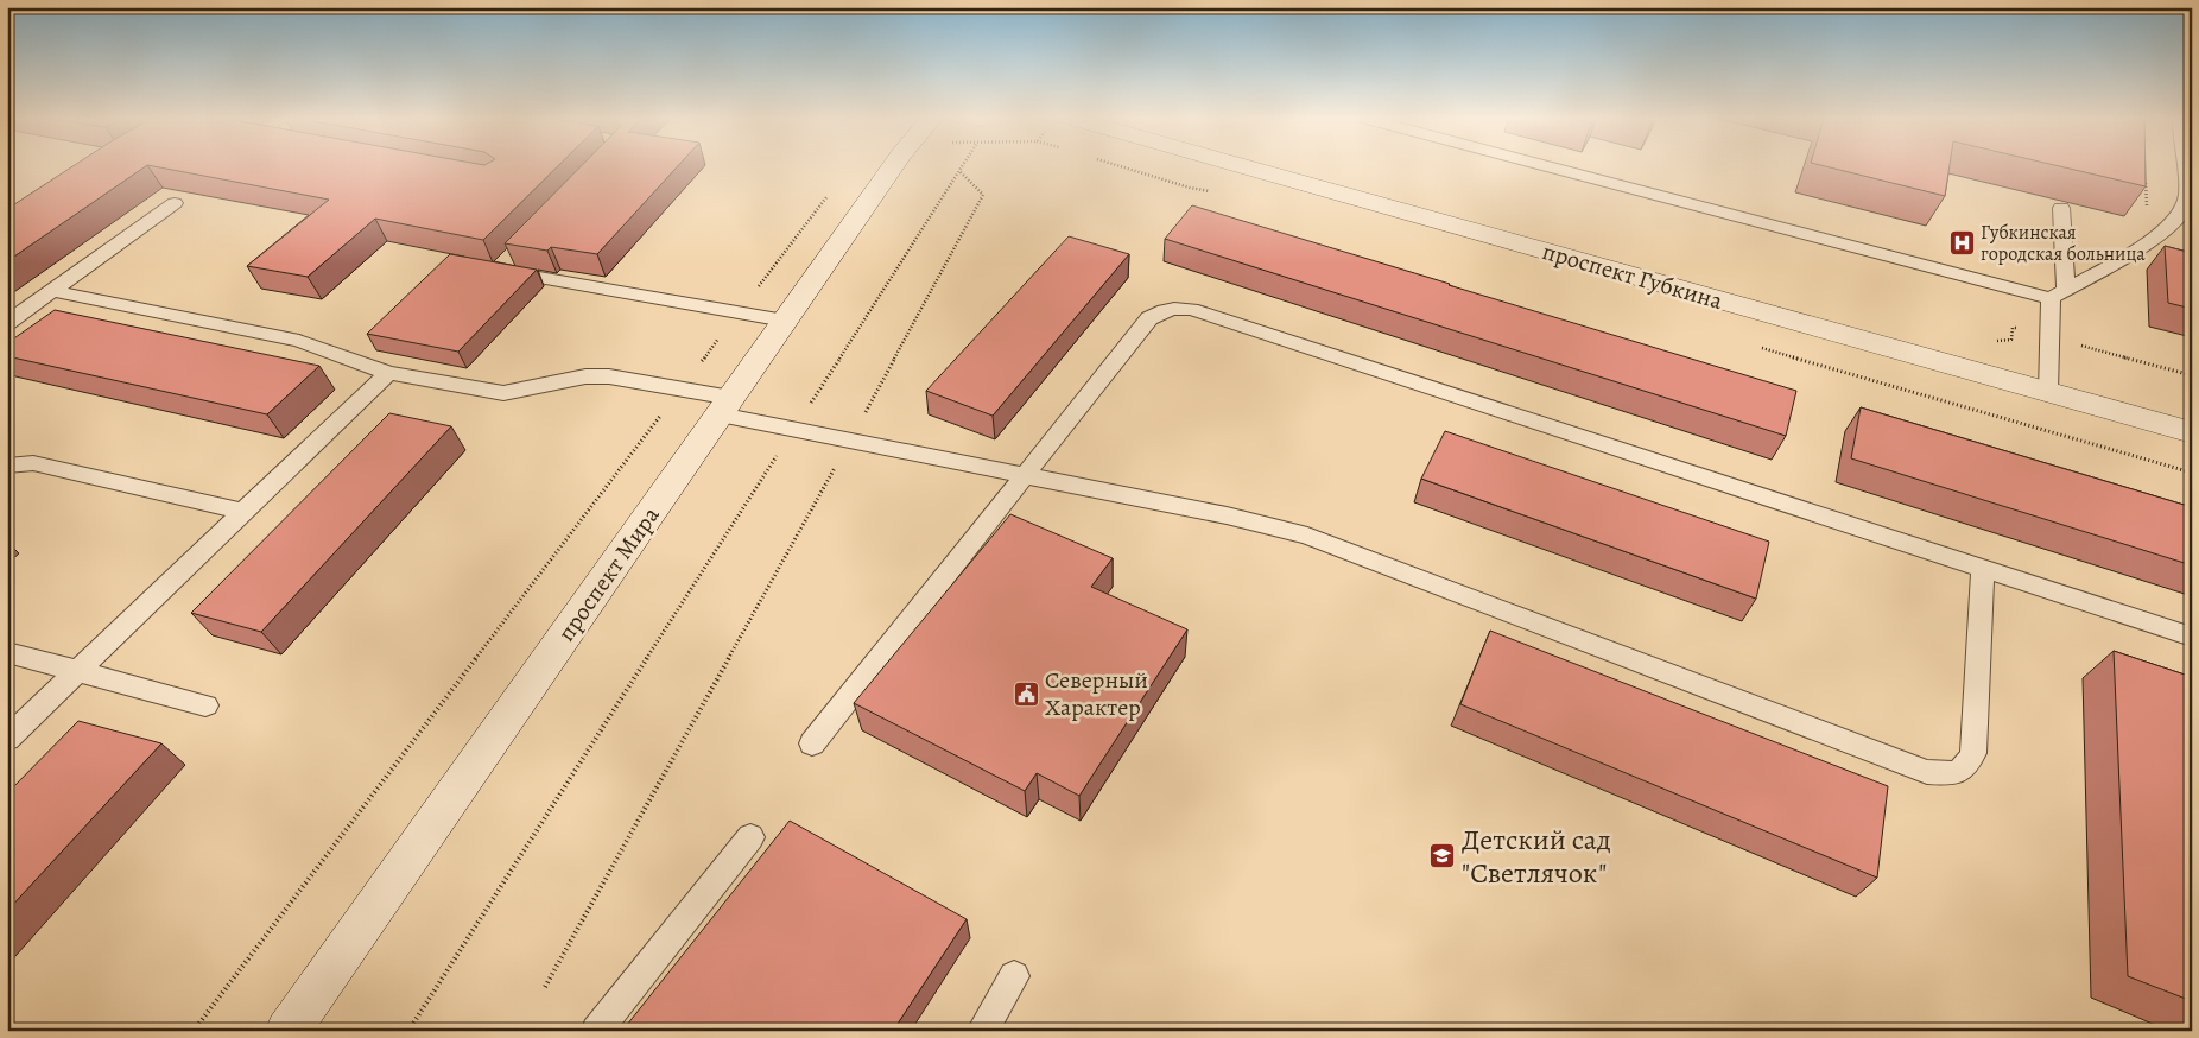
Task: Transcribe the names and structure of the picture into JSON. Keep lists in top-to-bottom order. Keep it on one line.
{"streets":{"street":["проспект Губкина","проспект Мира"]},"places":{"hospital":["Губкинская городская больница"],"public building":["Северный Характер"],"school or university":["Детский сад \"Светлячок\""]}}
